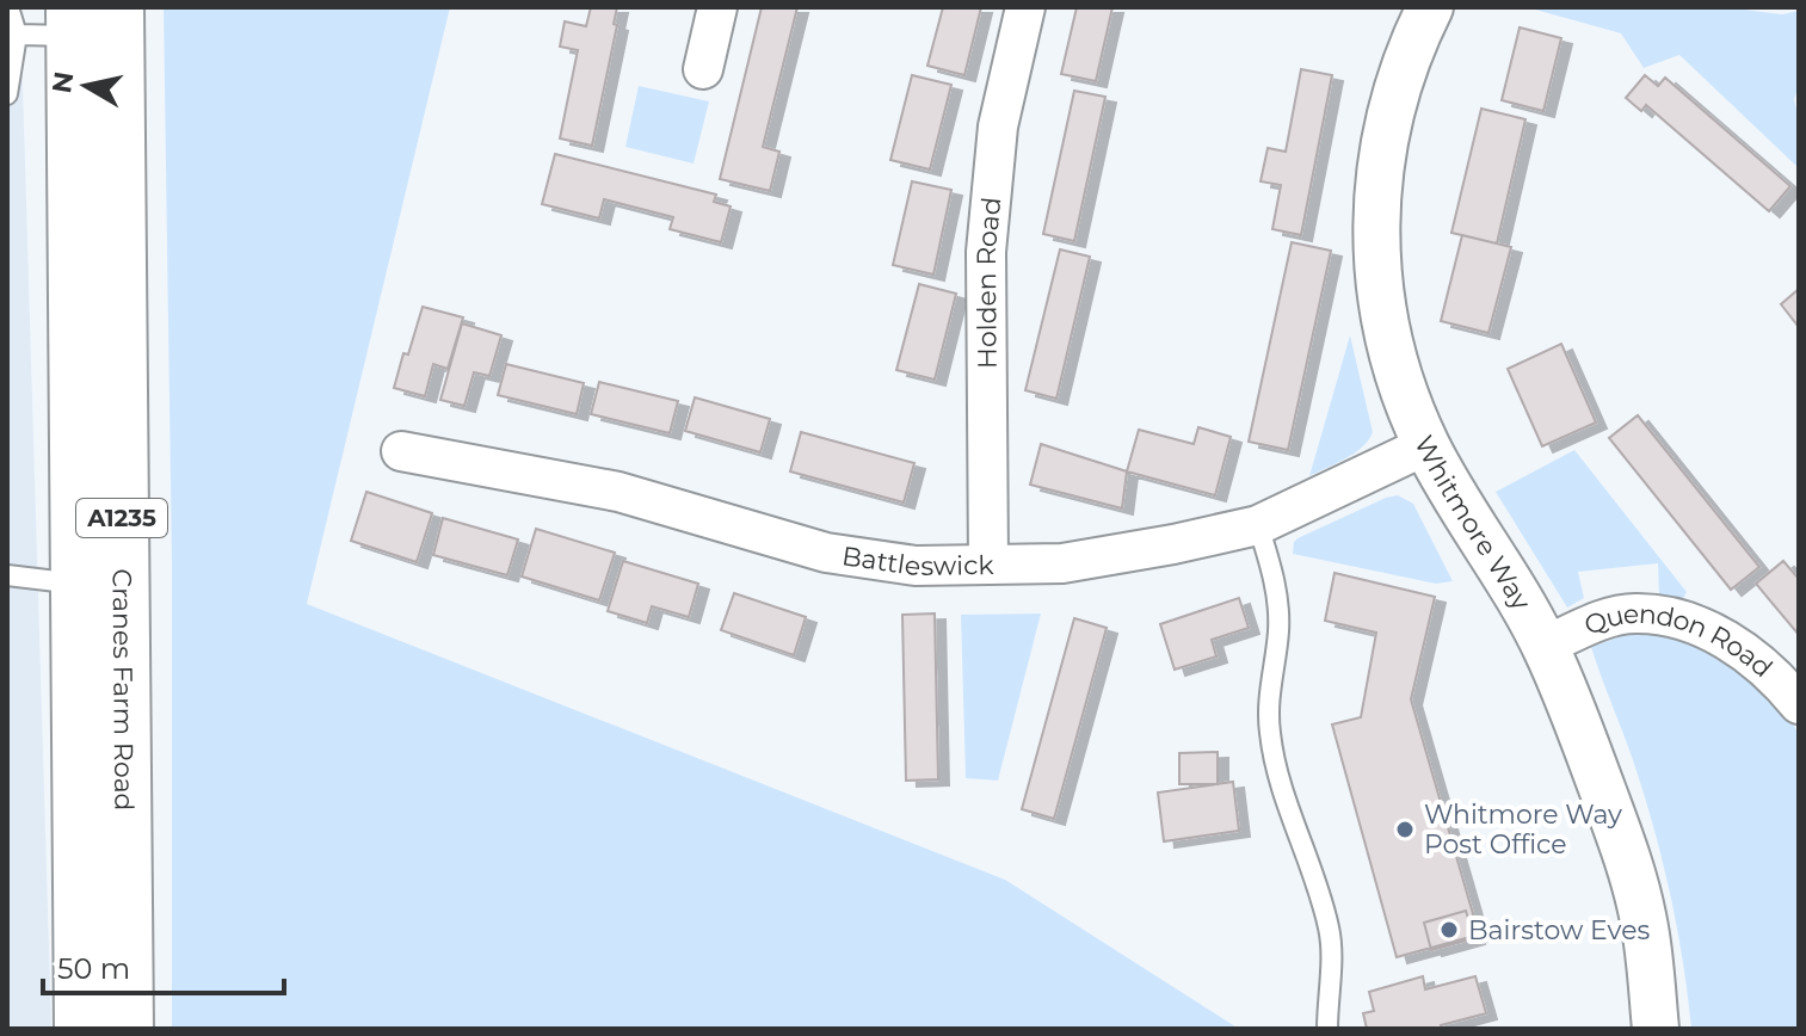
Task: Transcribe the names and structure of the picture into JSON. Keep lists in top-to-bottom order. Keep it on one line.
{"streets":{"main road":["A1235","Cranes Farm Road"],"street":["Holden Road","Whitmore Way","Battleswick","Quendon Road"]},"crossings":[["Holden Road","Battleswick"],["Whitmore Way","Battleswick"],["Whitmore Way","Quendon Road"]],"places":["Whitmore Way Post Office","Bairstow Eves"],"scale_bar":"50 m","north":"left"}
